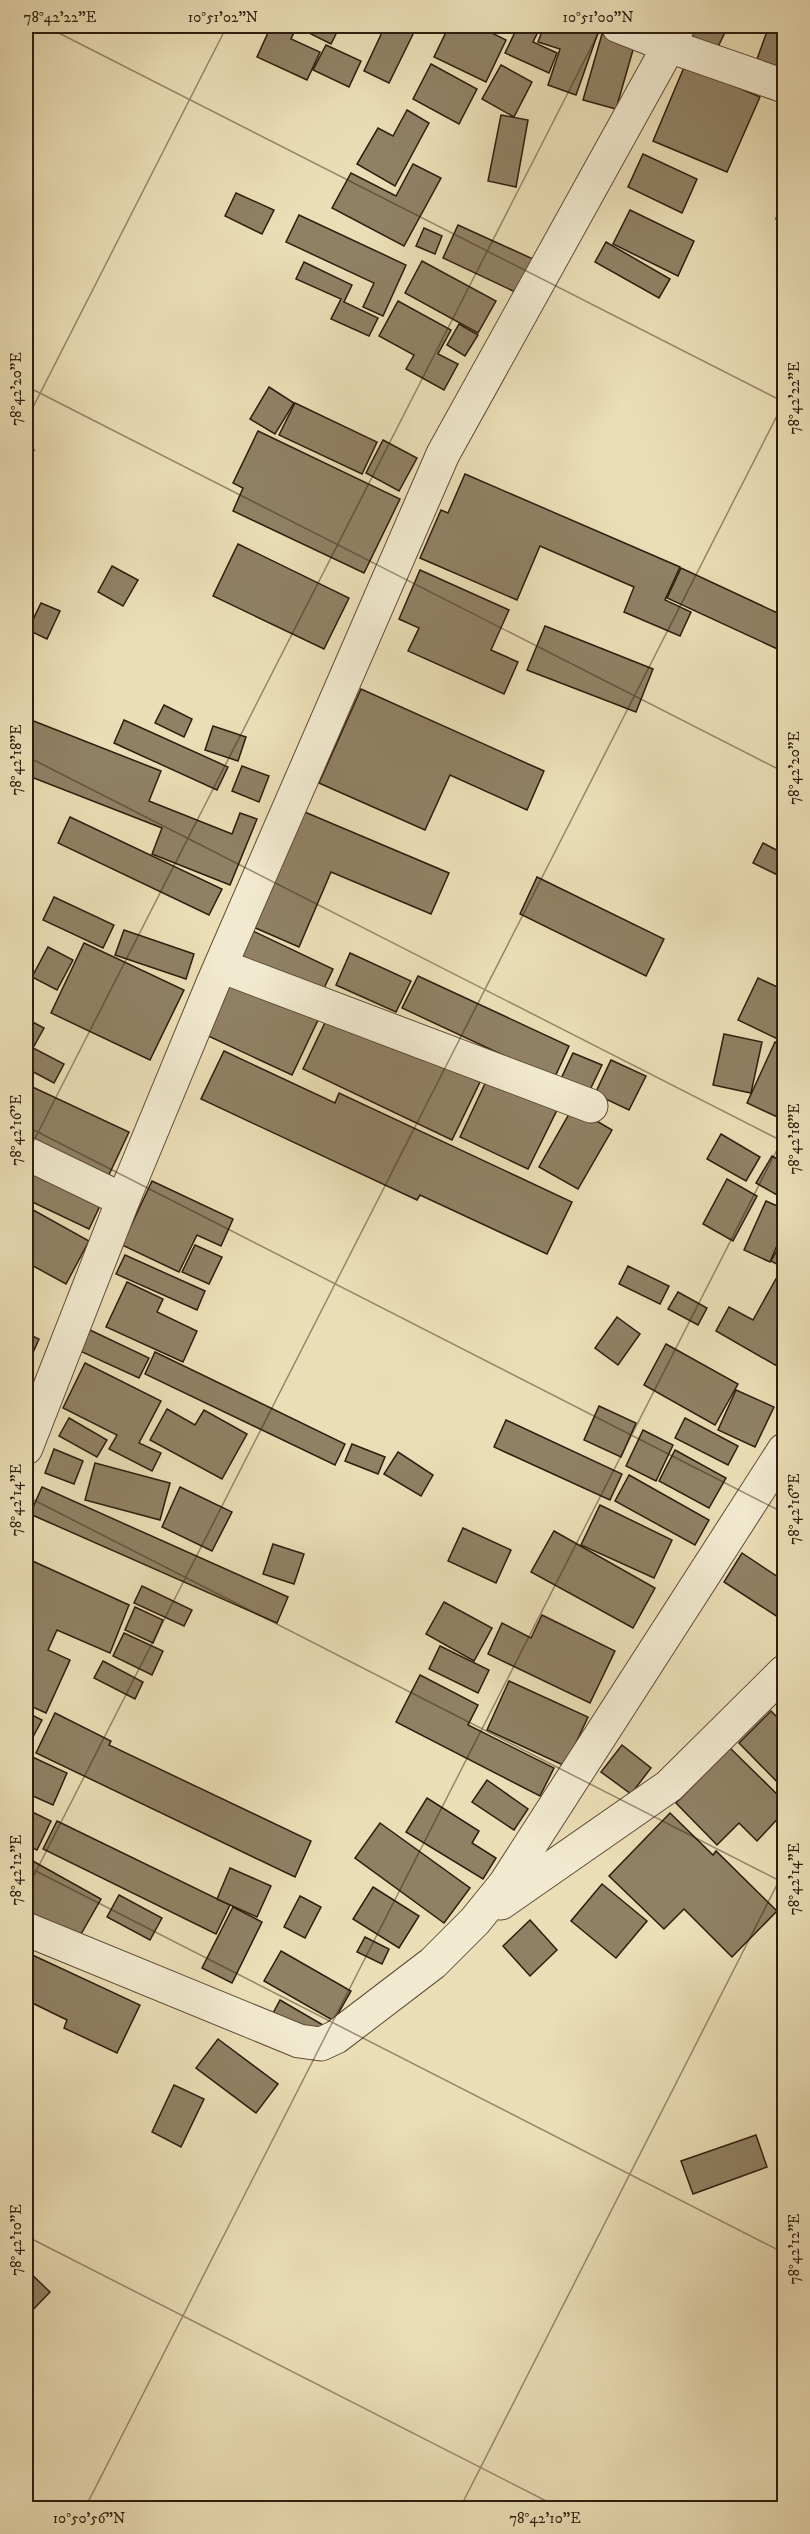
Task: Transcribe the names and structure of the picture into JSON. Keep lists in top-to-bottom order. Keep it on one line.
{"coordinates":["78°42'22\"E","10°51'02\"N","10°51'00\"N","78°42'20\"E","78°42'18\"E","78°42'16\"E","78°42'14\"E","78°42'12\"E","78°42'10\"E","10°50'56\"N"]}
